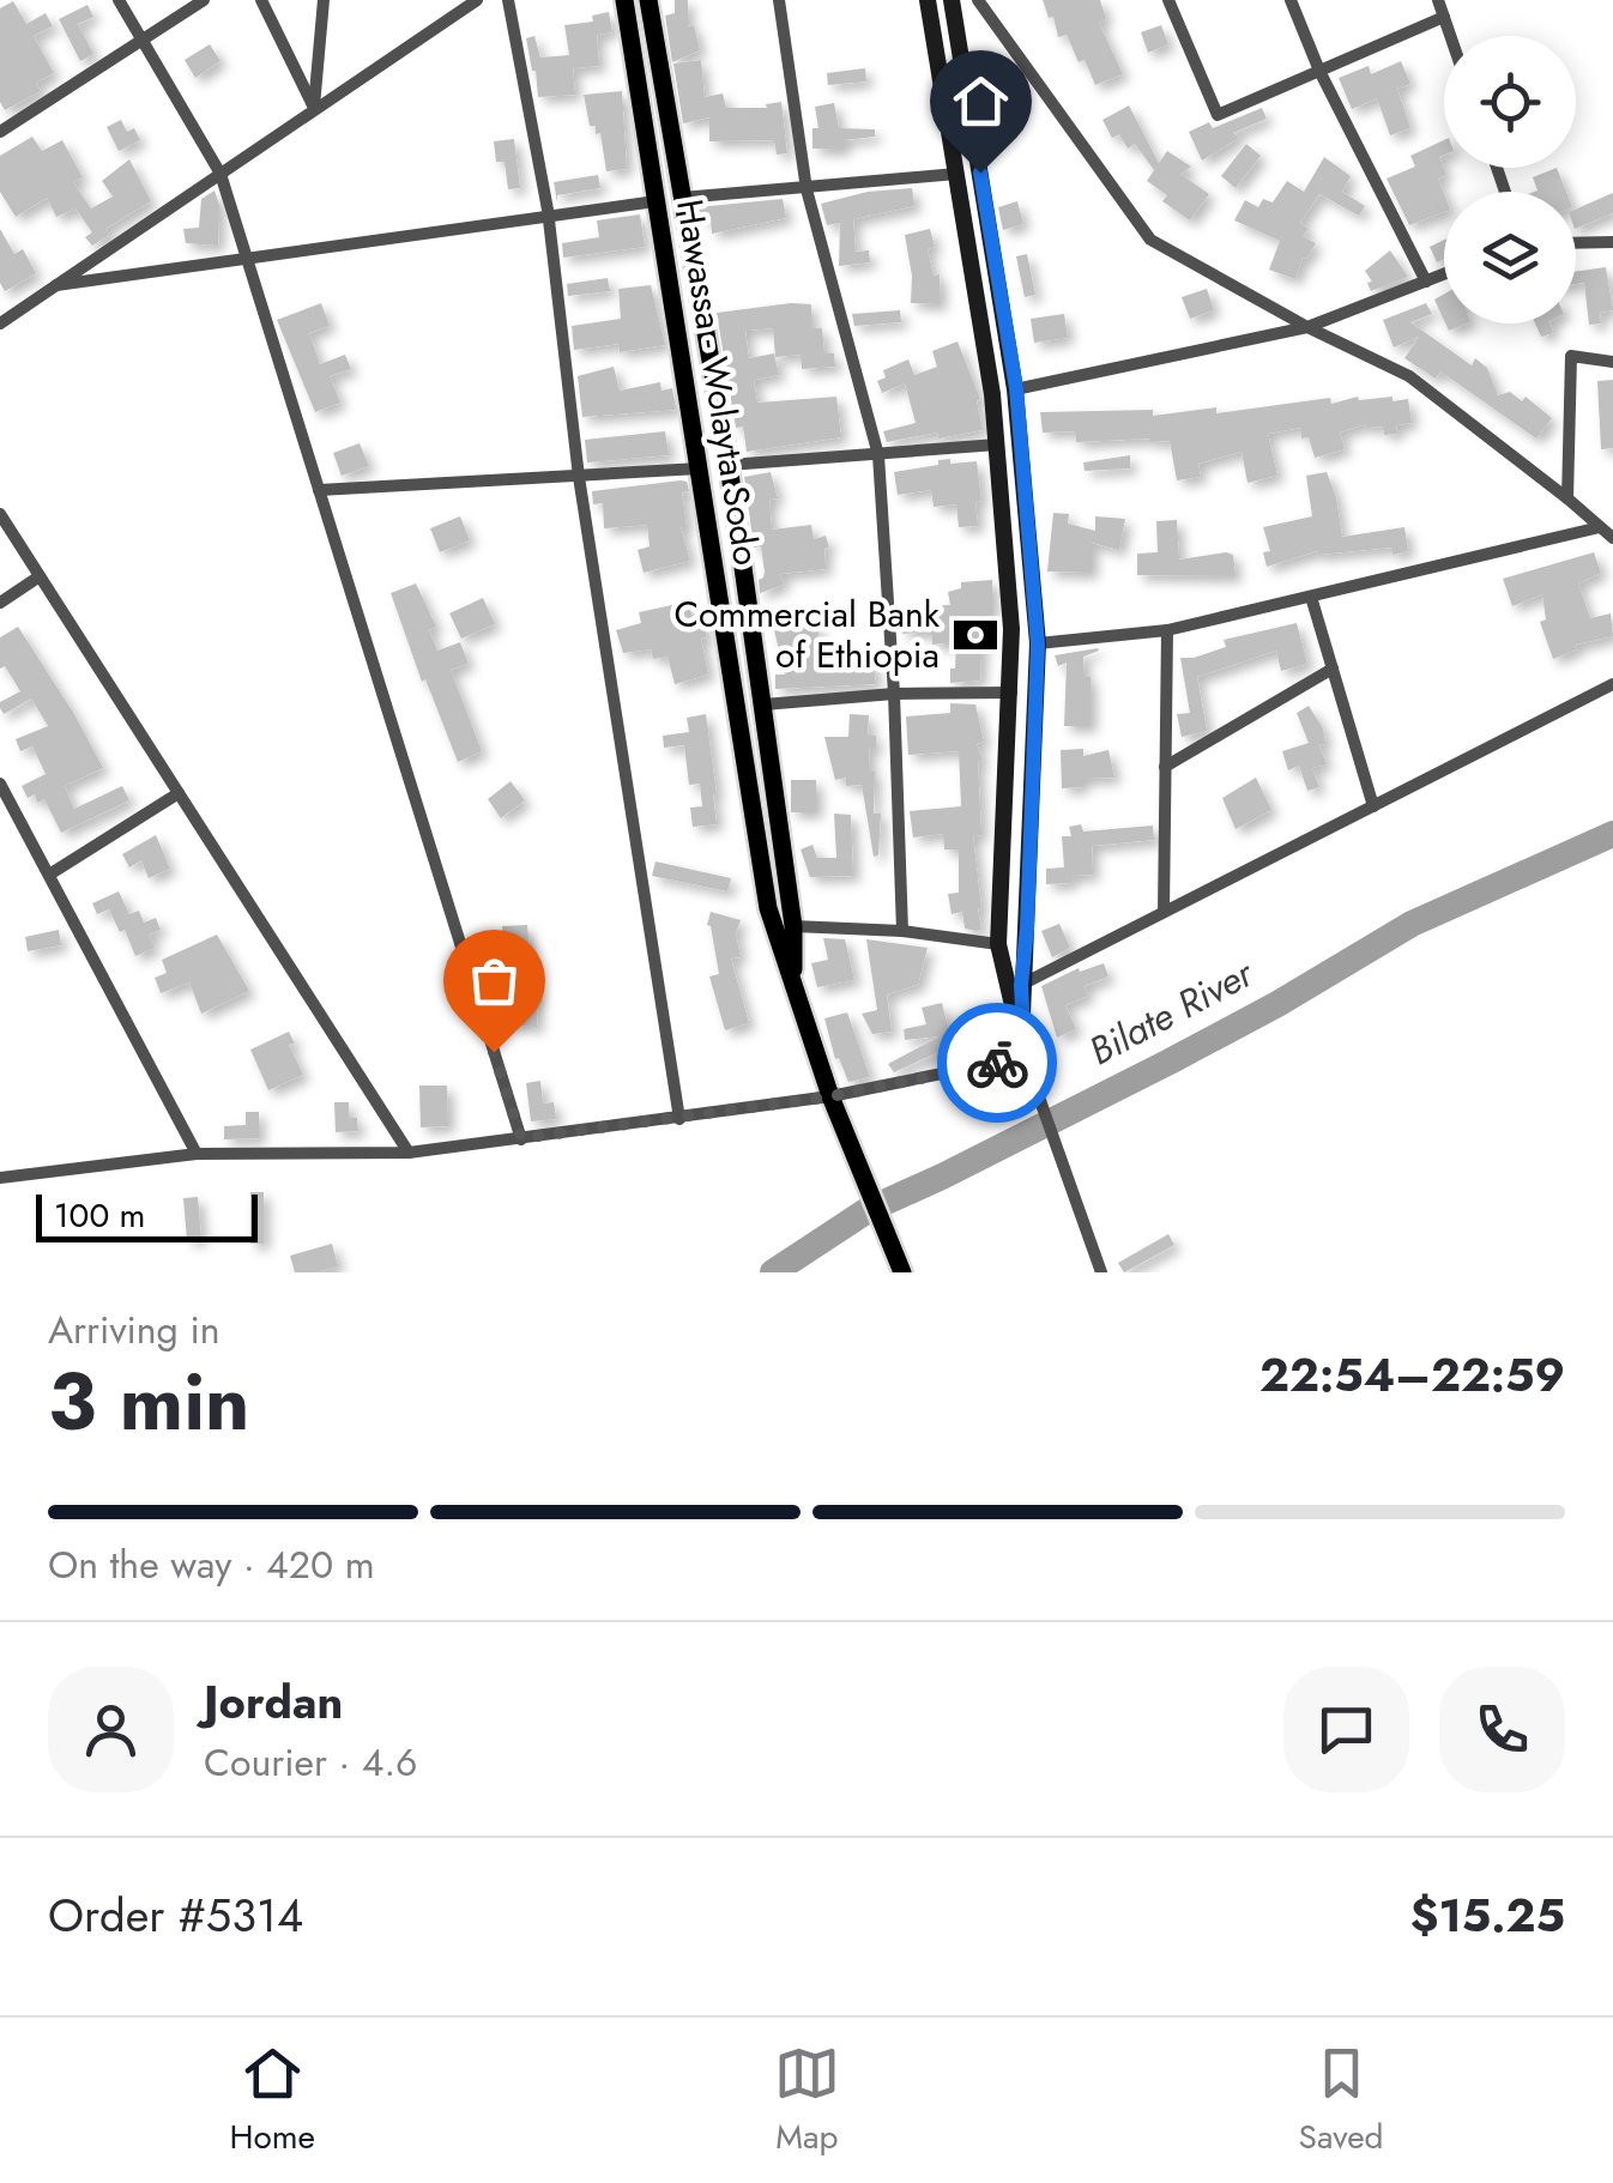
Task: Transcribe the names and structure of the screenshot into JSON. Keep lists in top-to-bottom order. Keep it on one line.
{"streets":{"main road":["Hawassa - Wolayta Sodo"]},"water":["Bilate River"],"places":{"bank":["Commercial Bank of Ethiopia"]},"scale_bar":"100 m","page":{"scale":"100 m","heading":["3 min","Arriving in","22:54–22:59"],"panel":["Jordan","Courier · 4.6","Order #5314","$15.25"],"bar":"On the way · 420 m","tabs":["Home","Map","Saved"]}}
